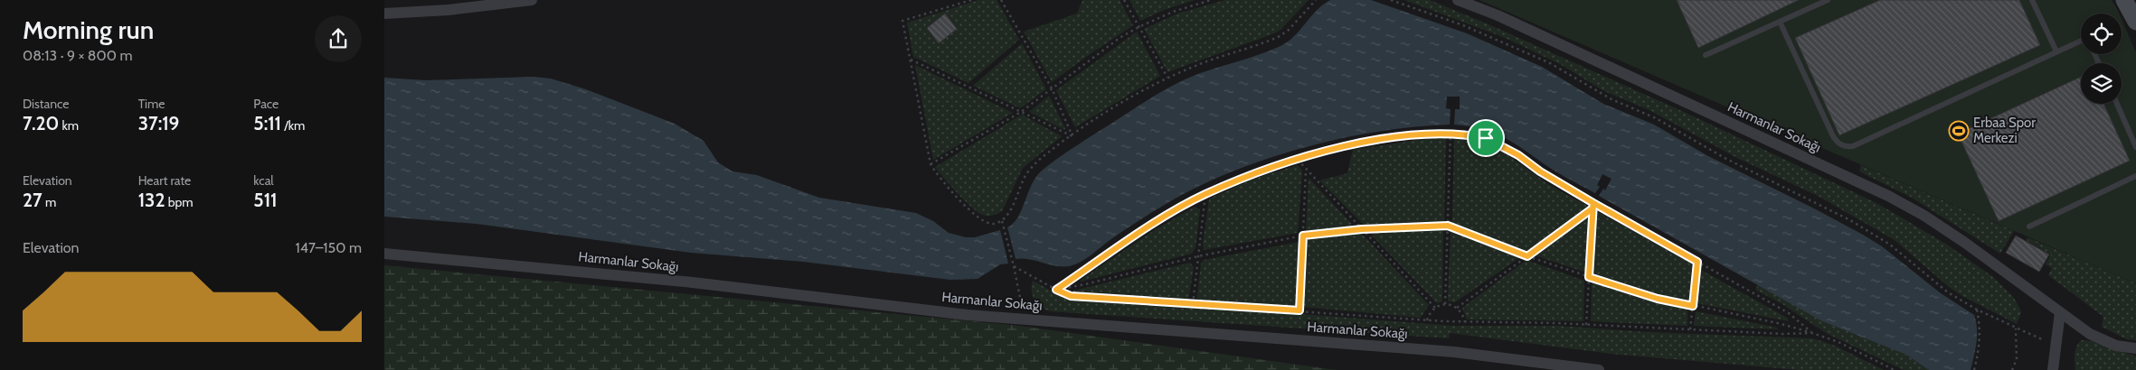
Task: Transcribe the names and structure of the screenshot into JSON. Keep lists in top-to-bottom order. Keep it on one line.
{"streets":{"street":["Harmanlar Sokağı"]},"places":{"sports":["Erbaa Spor Merkezi"]},"page":{"heading":["Morning run","08:13 · 9 × 800 m"],"stats":[["Distance","7.20 km"],["Time","37:19"],["Pace","5:11 /km"],["Elevation","27 m"],["Heart rate","132 bpm"],["kcal","511"]],"chart":["Elevation","147–150 m"]}}
